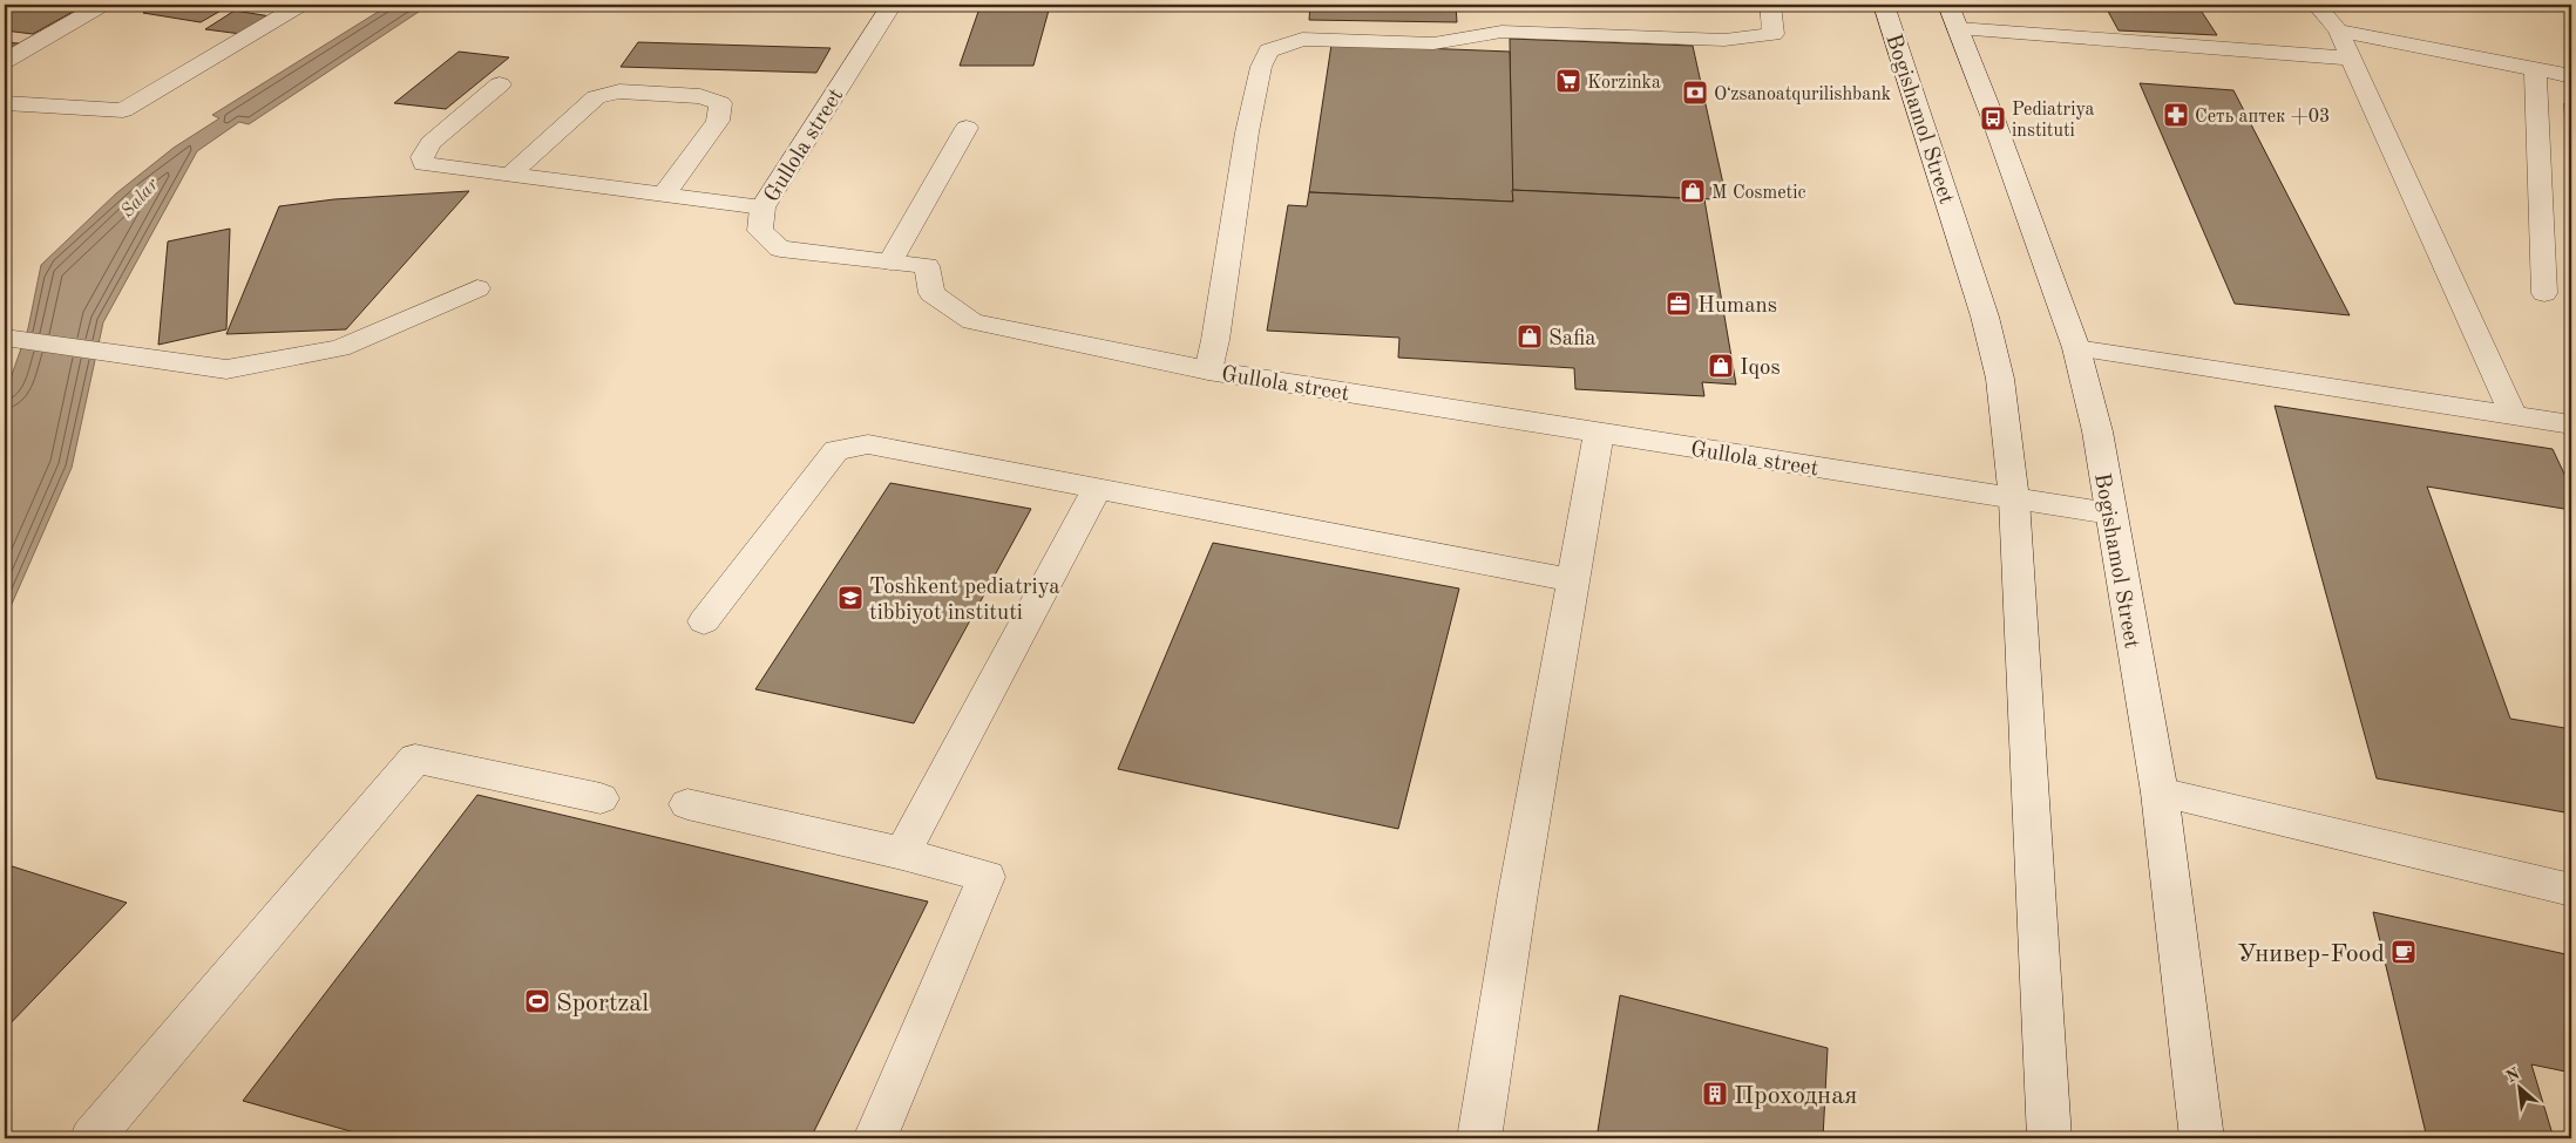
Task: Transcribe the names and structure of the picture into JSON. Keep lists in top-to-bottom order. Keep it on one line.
{"streets":{"street":["Bogishamol Street","Gullola street"]},"crossings":[["Bogishamol Street","Gullola street"]],"water":["Salar"],"places":{"supermarket":["Korzinka"],"bank":["Oʻzsanoatqurilishbank"],"pharmacy":["Сеть аптек +03"],"bus stop":["Pediatriya instituti"],"shop":["M Cosmetic","Safia","Iqos"],"office":["Humans"],"school or university":["Toshkent pediatriya tibbiyot instituti"],"cafe":["Универ-Food"],"sports":["Sportzal"],"building":["Проходная"]},"north":"top left"}
